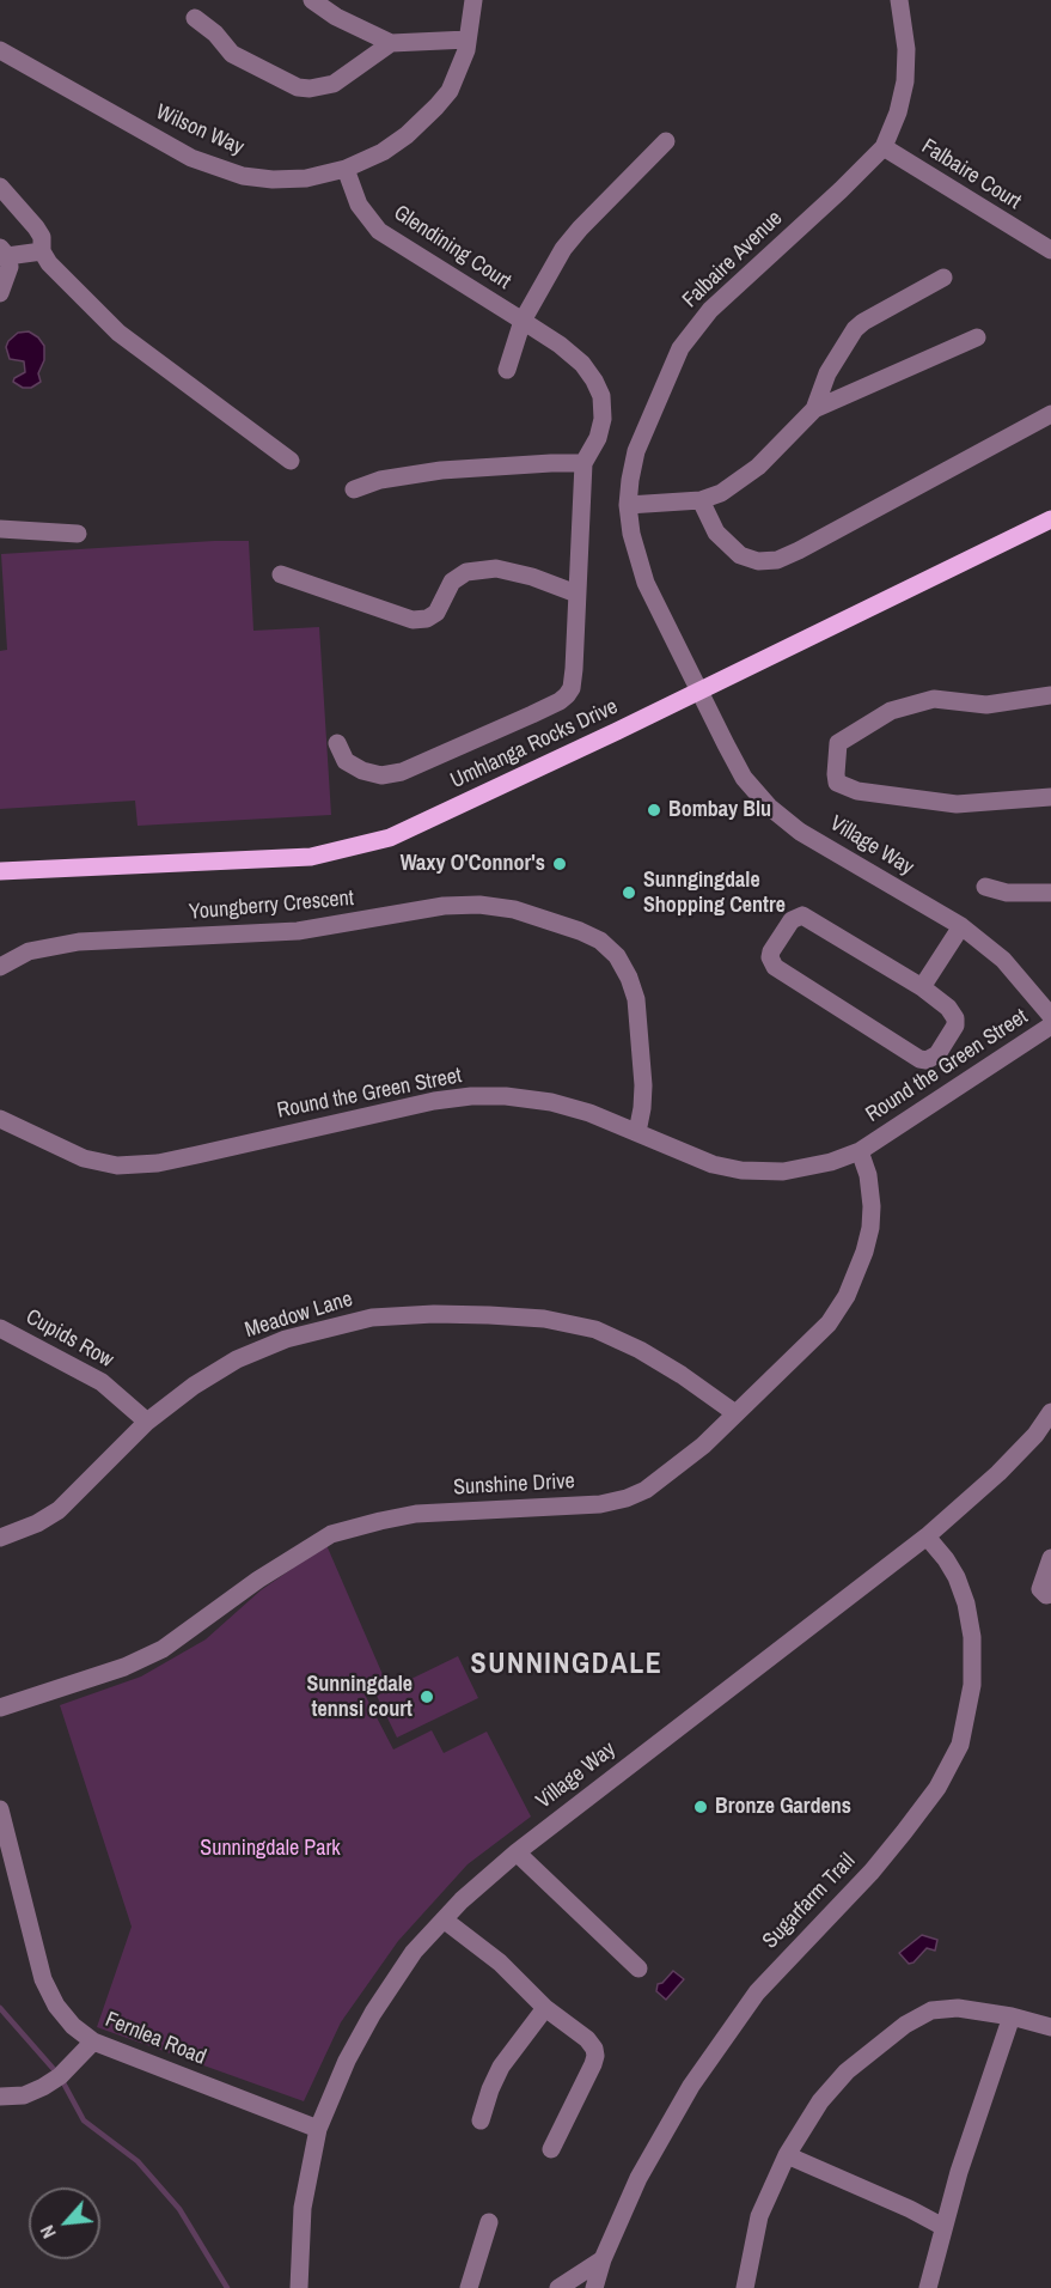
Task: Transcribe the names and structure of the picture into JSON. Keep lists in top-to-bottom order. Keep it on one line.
{"streets":{"main road":["Umhlanga Rocks Drive"],"street":["Wilson Way","Falbaire Court","Glendining Court","Falbaire Avenue","Village Way","Youngberry Crescent","Round the Green Street","Meadow Lane","Cupids Row","Sunshine Drive","Sugarfarm Trail","Fernlea Road"]},"crossings":[["Wilson Way","Glendining Court"],["Falbaire Court","Falbaire Avenue"],["Falbaire Avenue","Umhlanga Rocks Drive"],["Falbaire Avenue","Village Way"],["Umhlanga Rocks Drive","Village Way"],["Village Way","Sugarfarm Trail"],["Village Way","Fernlea Road"],["Youngberry Crescent","Round the Green Street"],["Round the Green Street","Sunshine Drive"],["Meadow Lane","Cupids Row"],["Meadow Lane","Sunshine Drive"]],"districts":["SUNNINGDALE"],"parks":["Sunningdale Park"],"places":["Bombay Blu","Waxy O'Connor's","Sunngingdale Shopping Centre","Sunningdale tennsi court","Bronze Gardens"],"north":"bottom left"}
